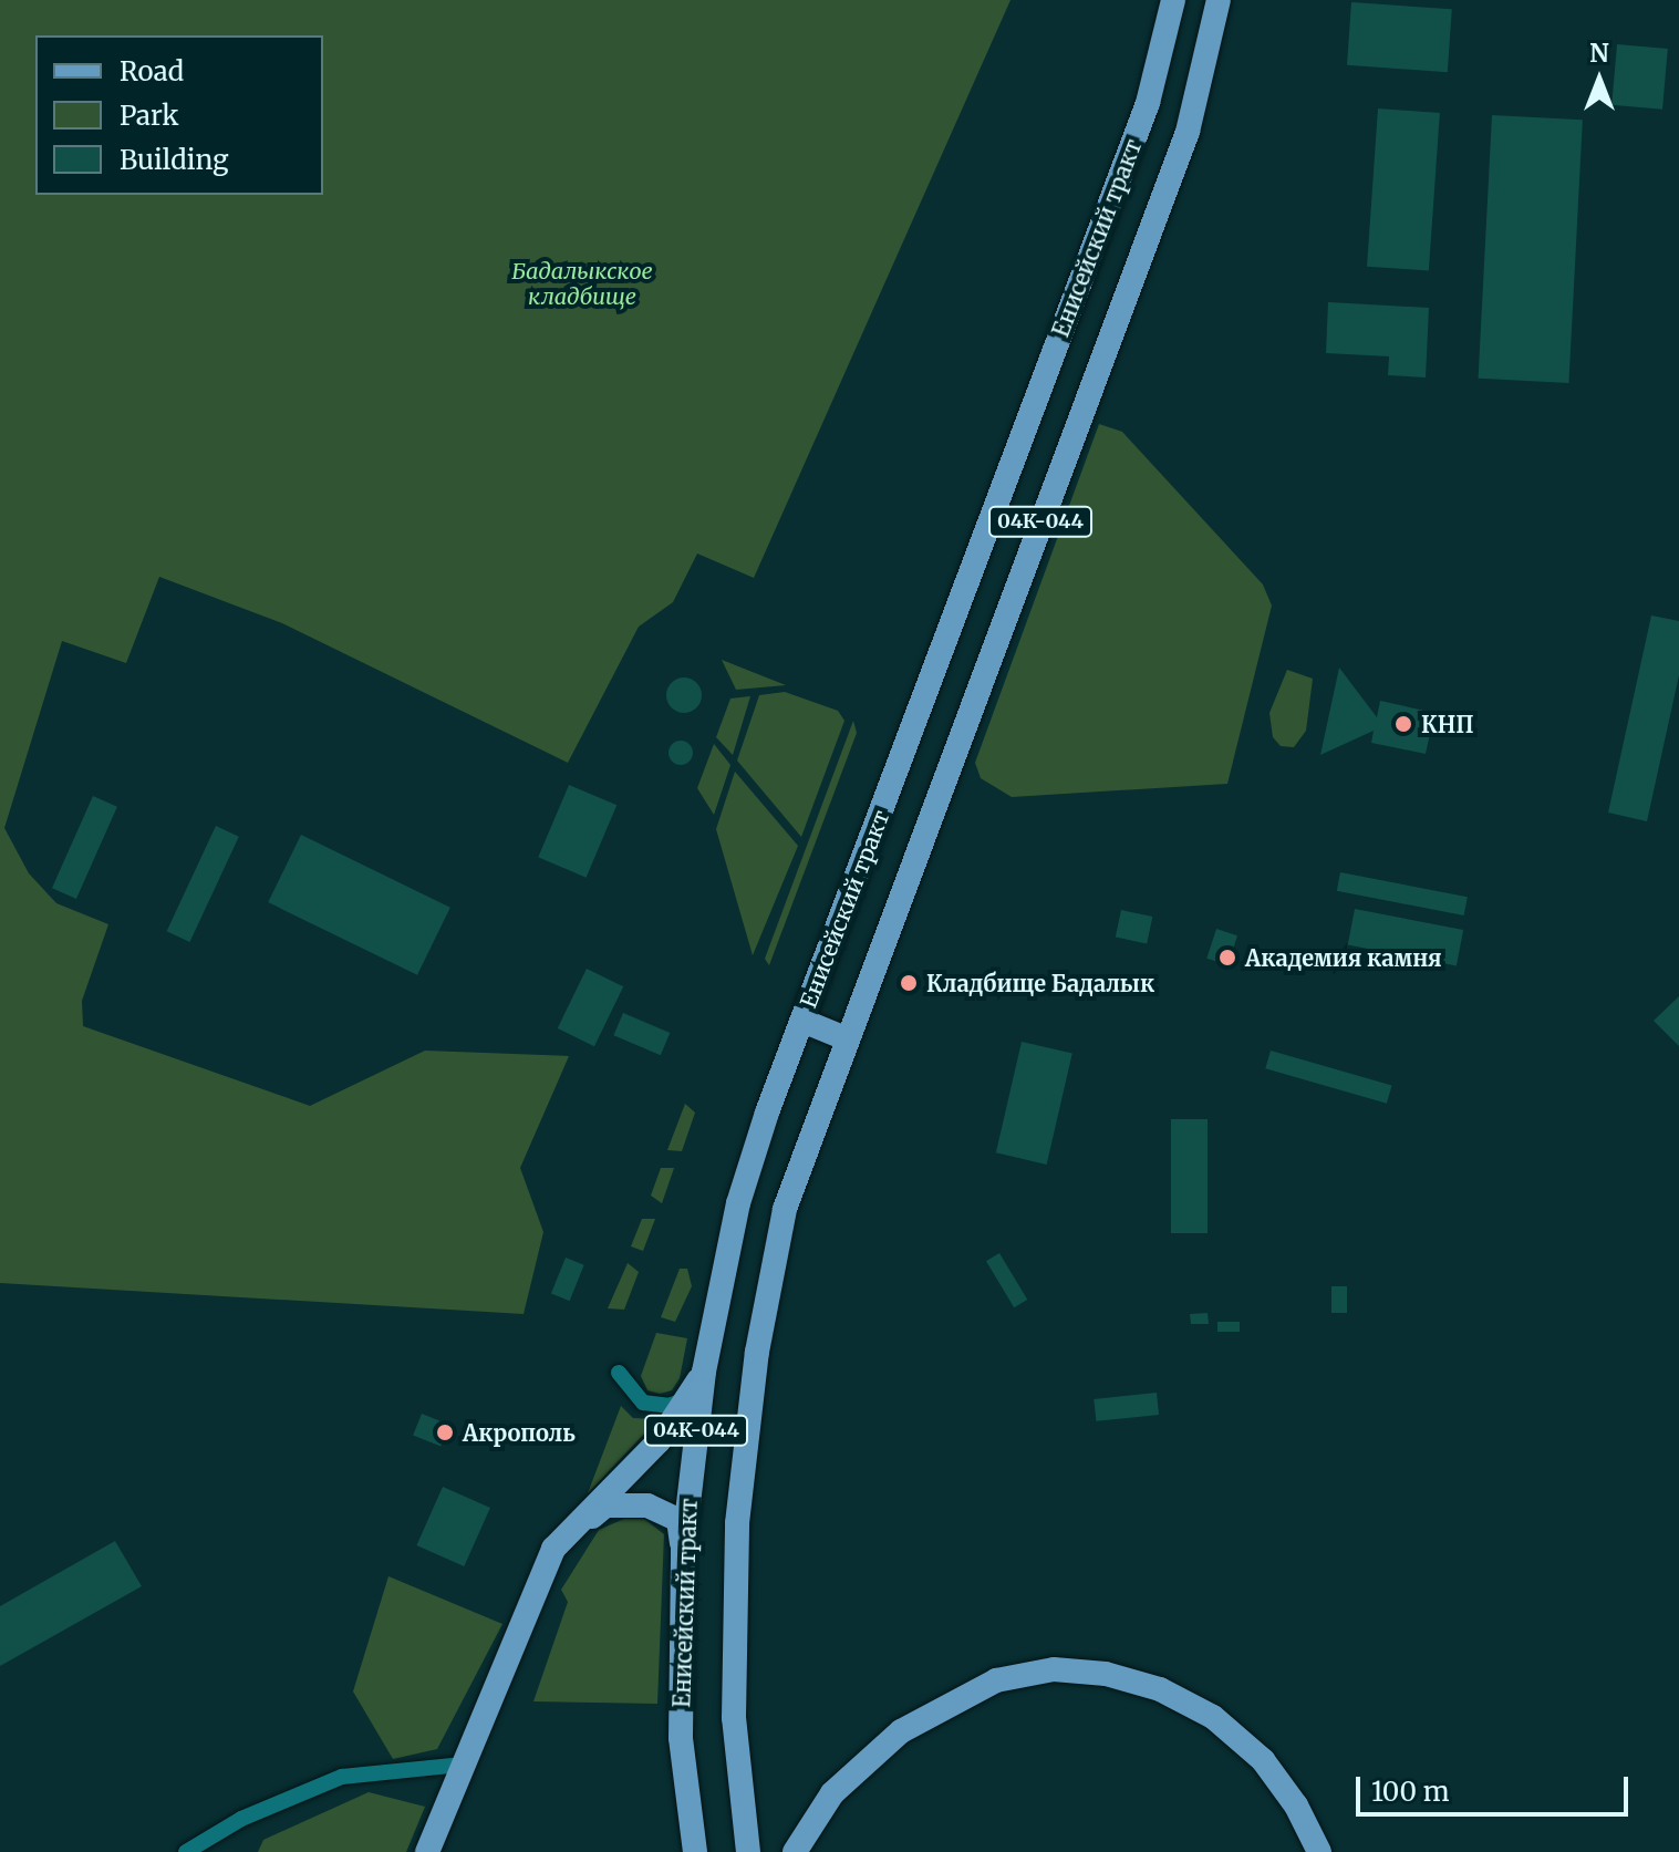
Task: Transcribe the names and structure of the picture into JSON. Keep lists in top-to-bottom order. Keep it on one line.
{"streets":{"main road":["Енисейский тракт","04К-044"]},"parks":["Бадалыкское кладбище"],"places":["КНП","Академия камня","Кладбище Бадалык","Акрополь"],"legend":["Road","Park","Building"],"scale_bar":"100 m","north":"top"}
